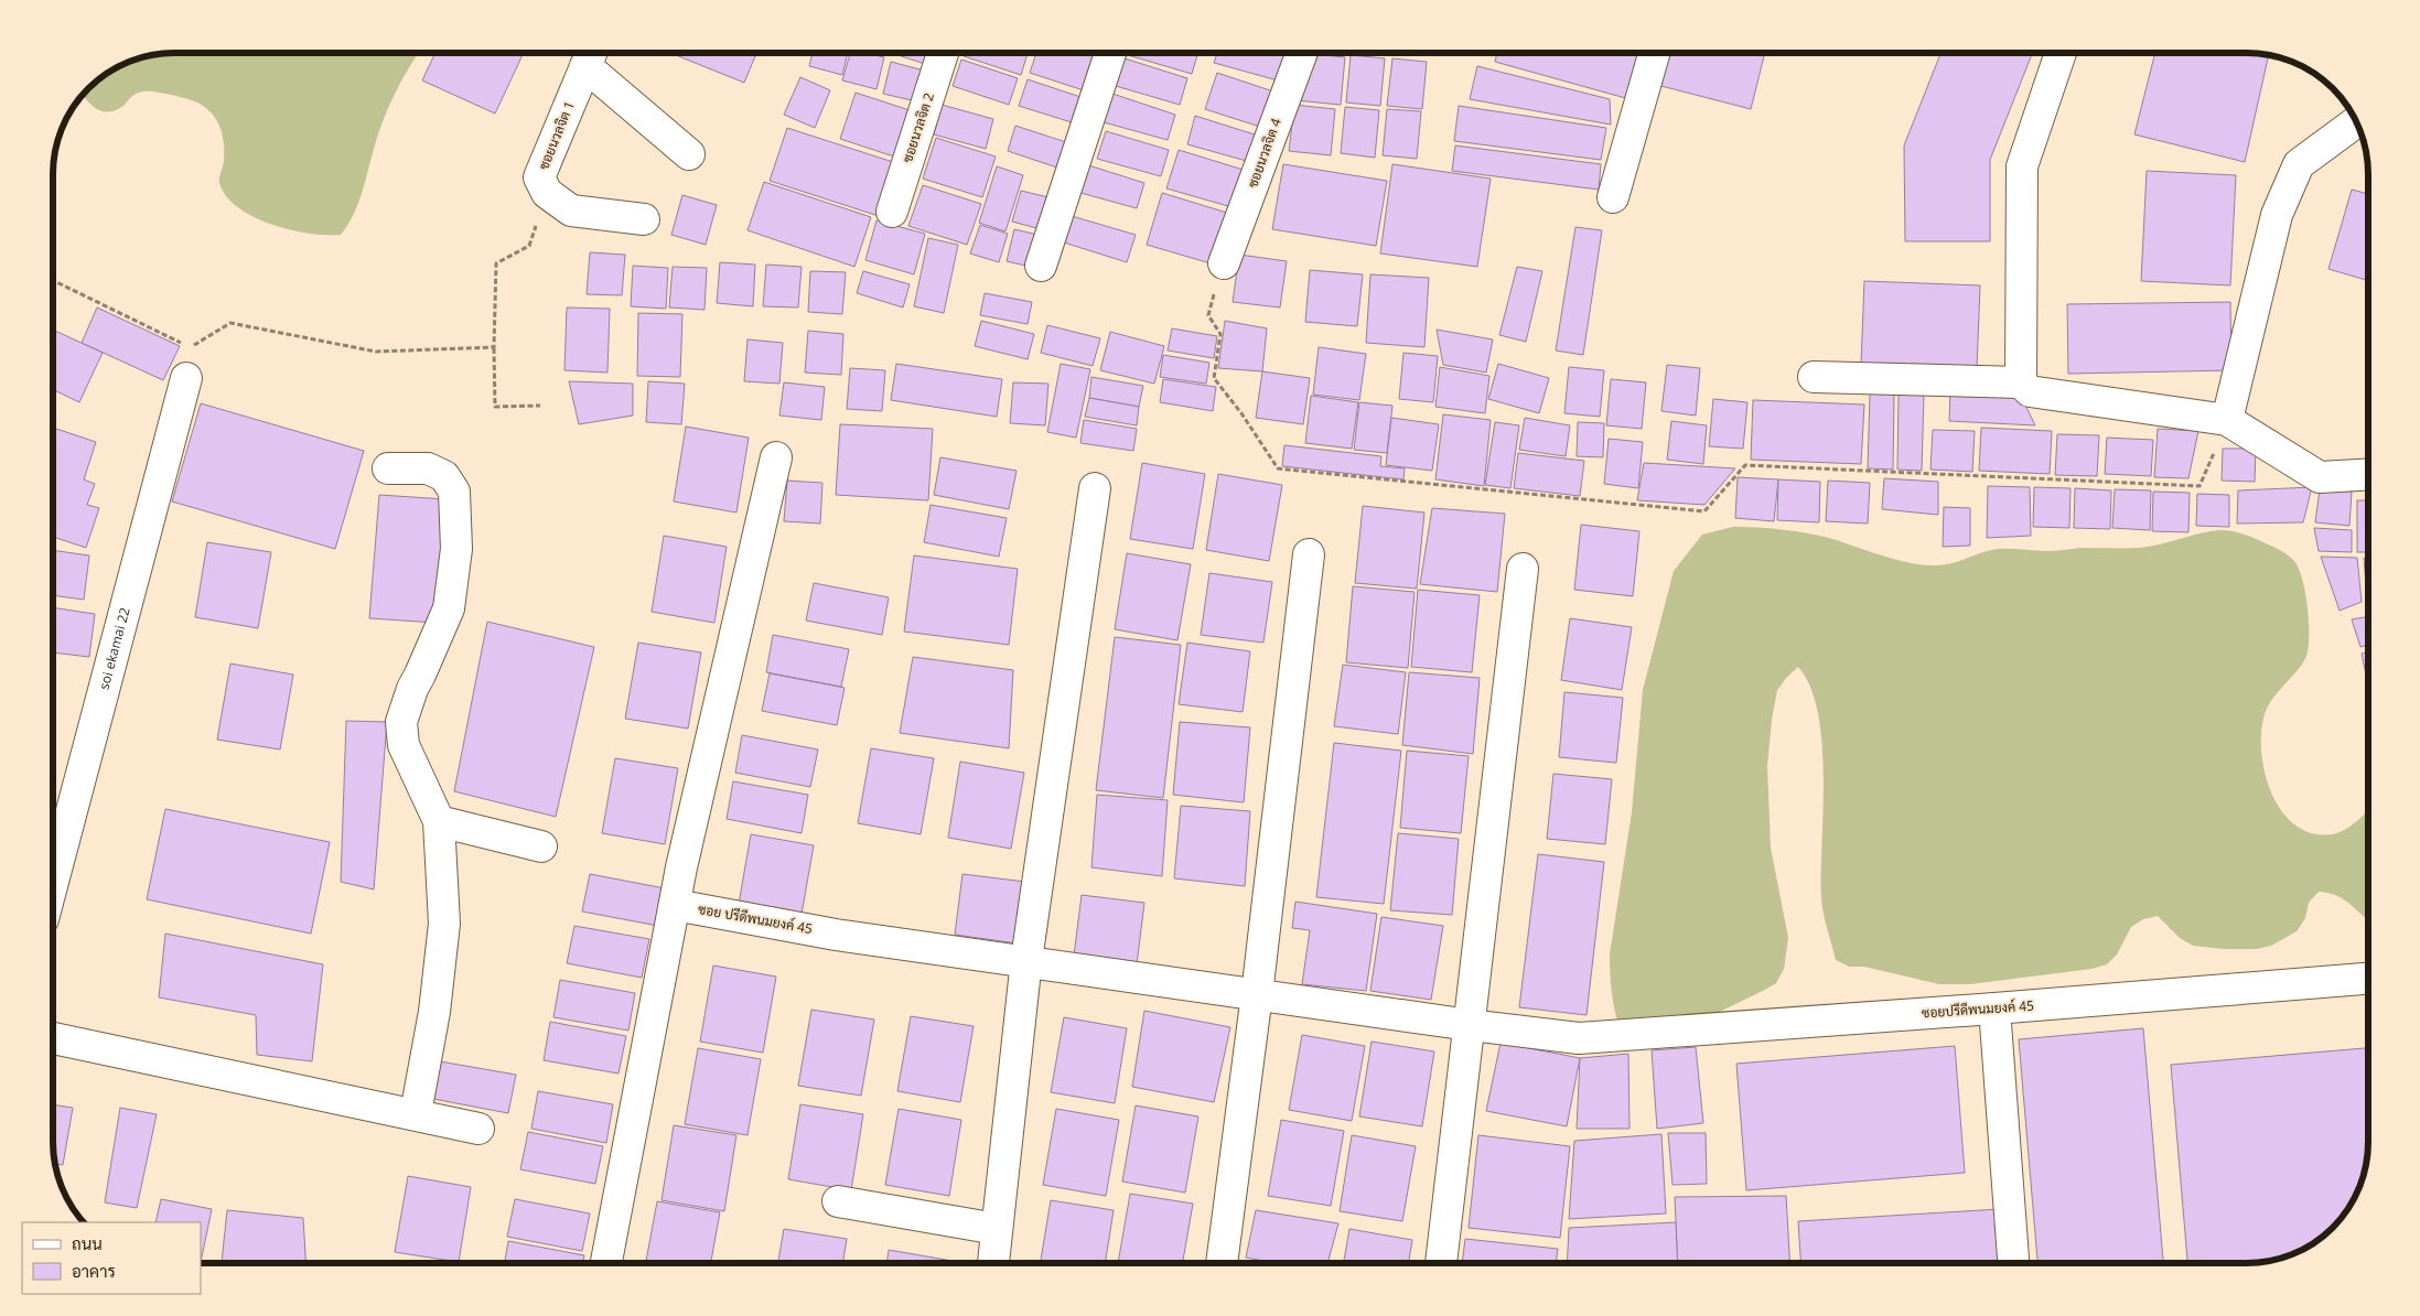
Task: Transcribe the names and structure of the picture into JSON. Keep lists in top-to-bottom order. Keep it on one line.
{"streets":{"street":["ซอยนวลจิต 2","ซอยนวลจิต 1","ซอยนวลจิต 4","soi ekamai 22","ซอย ปรีดีพนมยงค์ 45","ซอยปรีดีพนมยงค์ 45"]},"crossings":[["ซอย ปรีดีพนมยงค์ 45","ซอยปรีดีพนมยงค์ 45"]],"legend":["ถนน","อาคาร"]}
